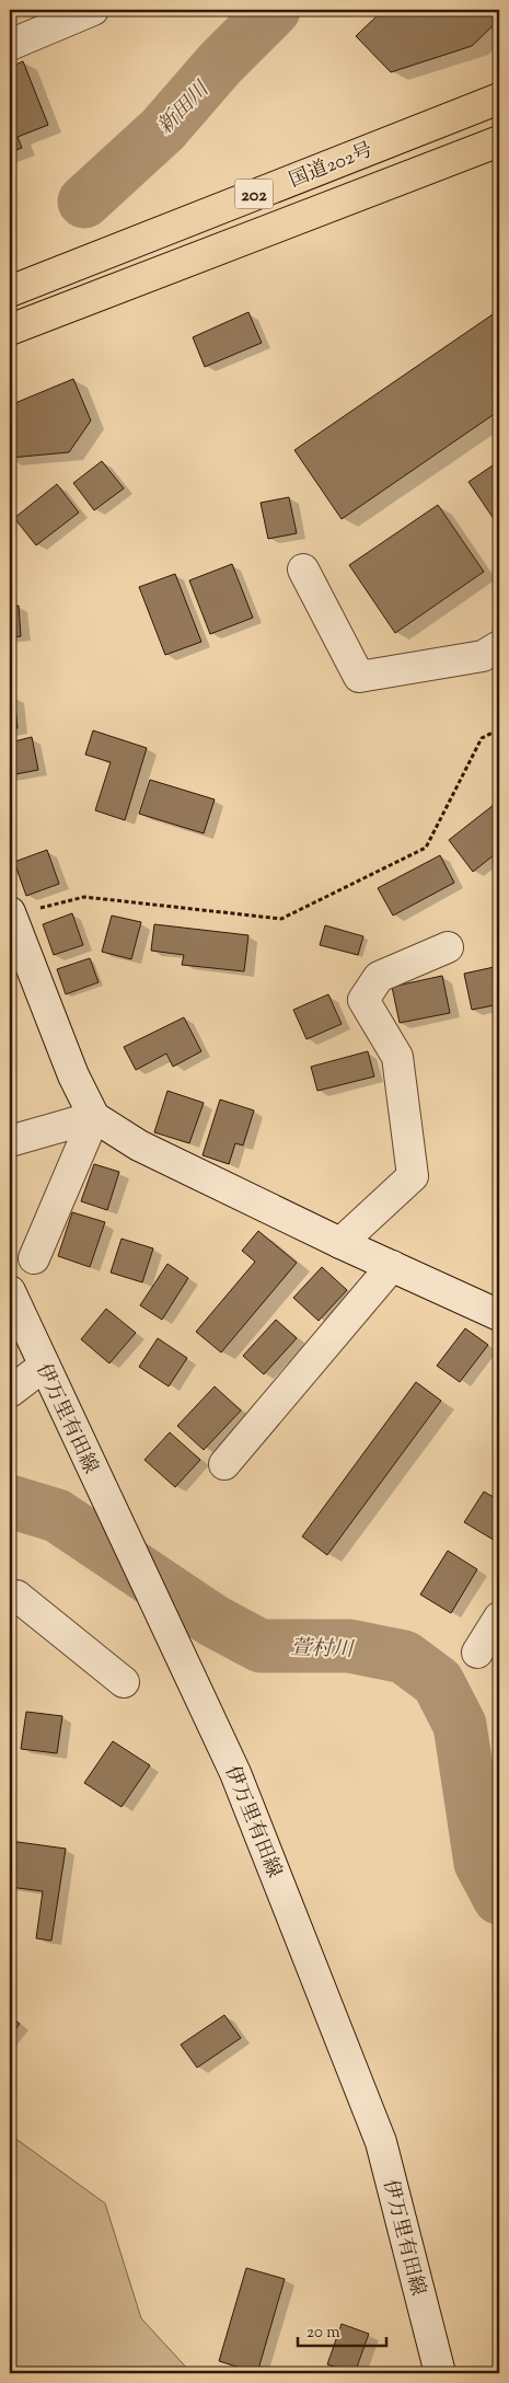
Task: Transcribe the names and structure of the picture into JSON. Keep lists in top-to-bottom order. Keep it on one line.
{"streets":{"highway":["国道202号","202"],"street":["伊万里有田線"]},"water":["新田川","萱村川"],"scale_bar":"20 m"}
